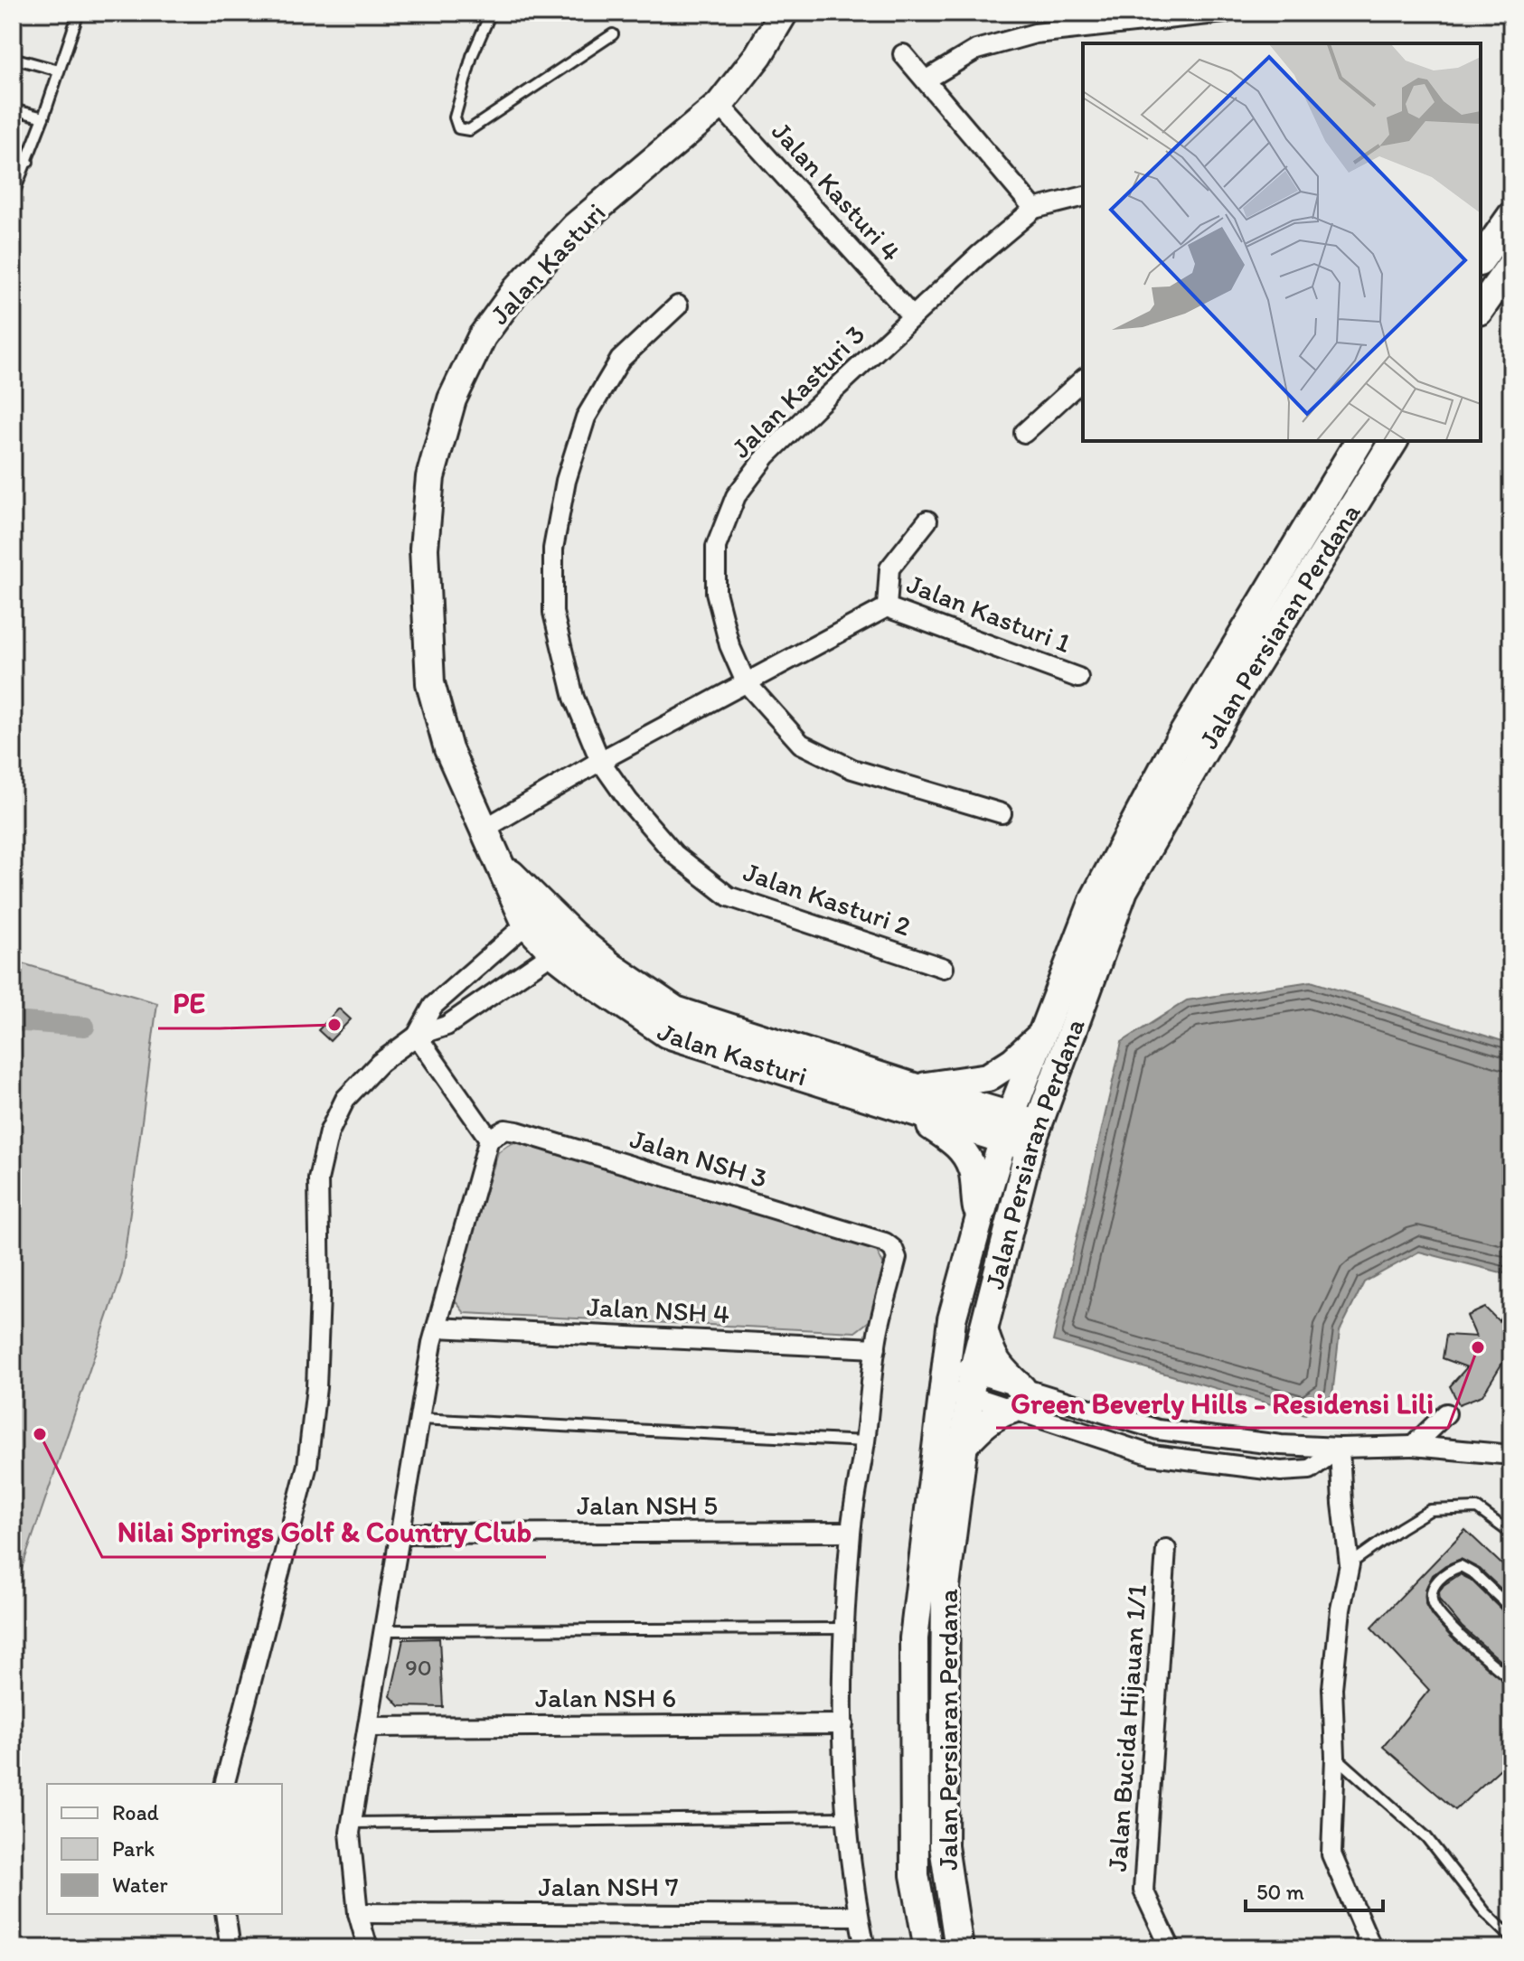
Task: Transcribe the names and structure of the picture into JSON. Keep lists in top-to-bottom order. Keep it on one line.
{"streets":{"main road":["Jalan Kasturi","Jalan Persiaran Perdana"],"street":["Jalan Kasturi 4","Jalan Kasturi 3","Jalan Kasturi 1","Jalan Kasturi 2","Jalan NSH 3","Jalan NSH 4","Jalan NSH 5","Jalan NSH 6","Jalan Bucida Hijauan 1/1","Jalan NSH 7"]},"crossings":[["Jalan Kasturi 4","Jalan Kasturi"],["Jalan Kasturi 4","Jalan Kasturi 3"],["Jalan Kasturi","Jalan Persiaran Perdana"],["Jalan NSH 3","Jalan NSH 4"]],"places":["PE","Green Beverly Hills - Residensi Lili","Nilai Springs Golf & Country Club"],"house_numbers":["90"],"legend":["Road","Park","Water"],"scale_bar":"50 m"}
